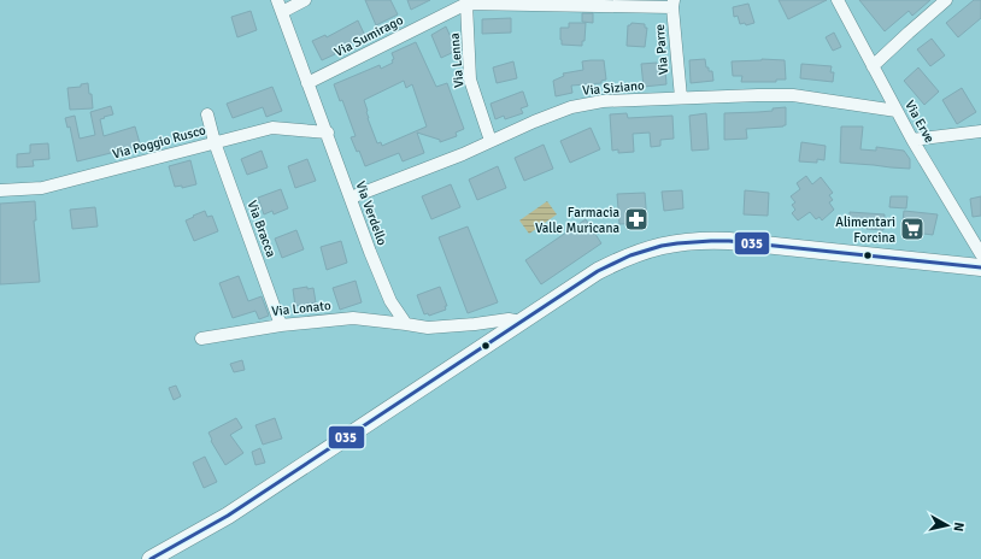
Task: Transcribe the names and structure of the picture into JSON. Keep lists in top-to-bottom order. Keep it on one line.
{"streets":{"street":["Via Sumirago","Via Parre","Via Lenna","Via Siziano","Via Erve","Via Poggio Rusco","Via Verdello","Via Bracca","Via Lonato"]},"crossings":[["Via Sumirago","Via Parre"],["Via Sumirago","Via Lenna"],["Via Sumirago","Via Verdello"],["Via Parre","Via Siziano"],["Via Lenna","Via Siziano"],["Via Siziano","Via Erve"],["Via Siziano","Via Verdello"],["Via Poggio Rusco","Via Verdello"],["Via Poggio Rusco","Via Bracca"],["Via Verdello","Via Lonato"],["Via Bracca","Via Lonato"]],"places":{"pharmacy":["Farmacia Valle Muricana"],"supermarket":["Alimentari Forcina"]},"lines":["transit line 035"],"north":"right"}
